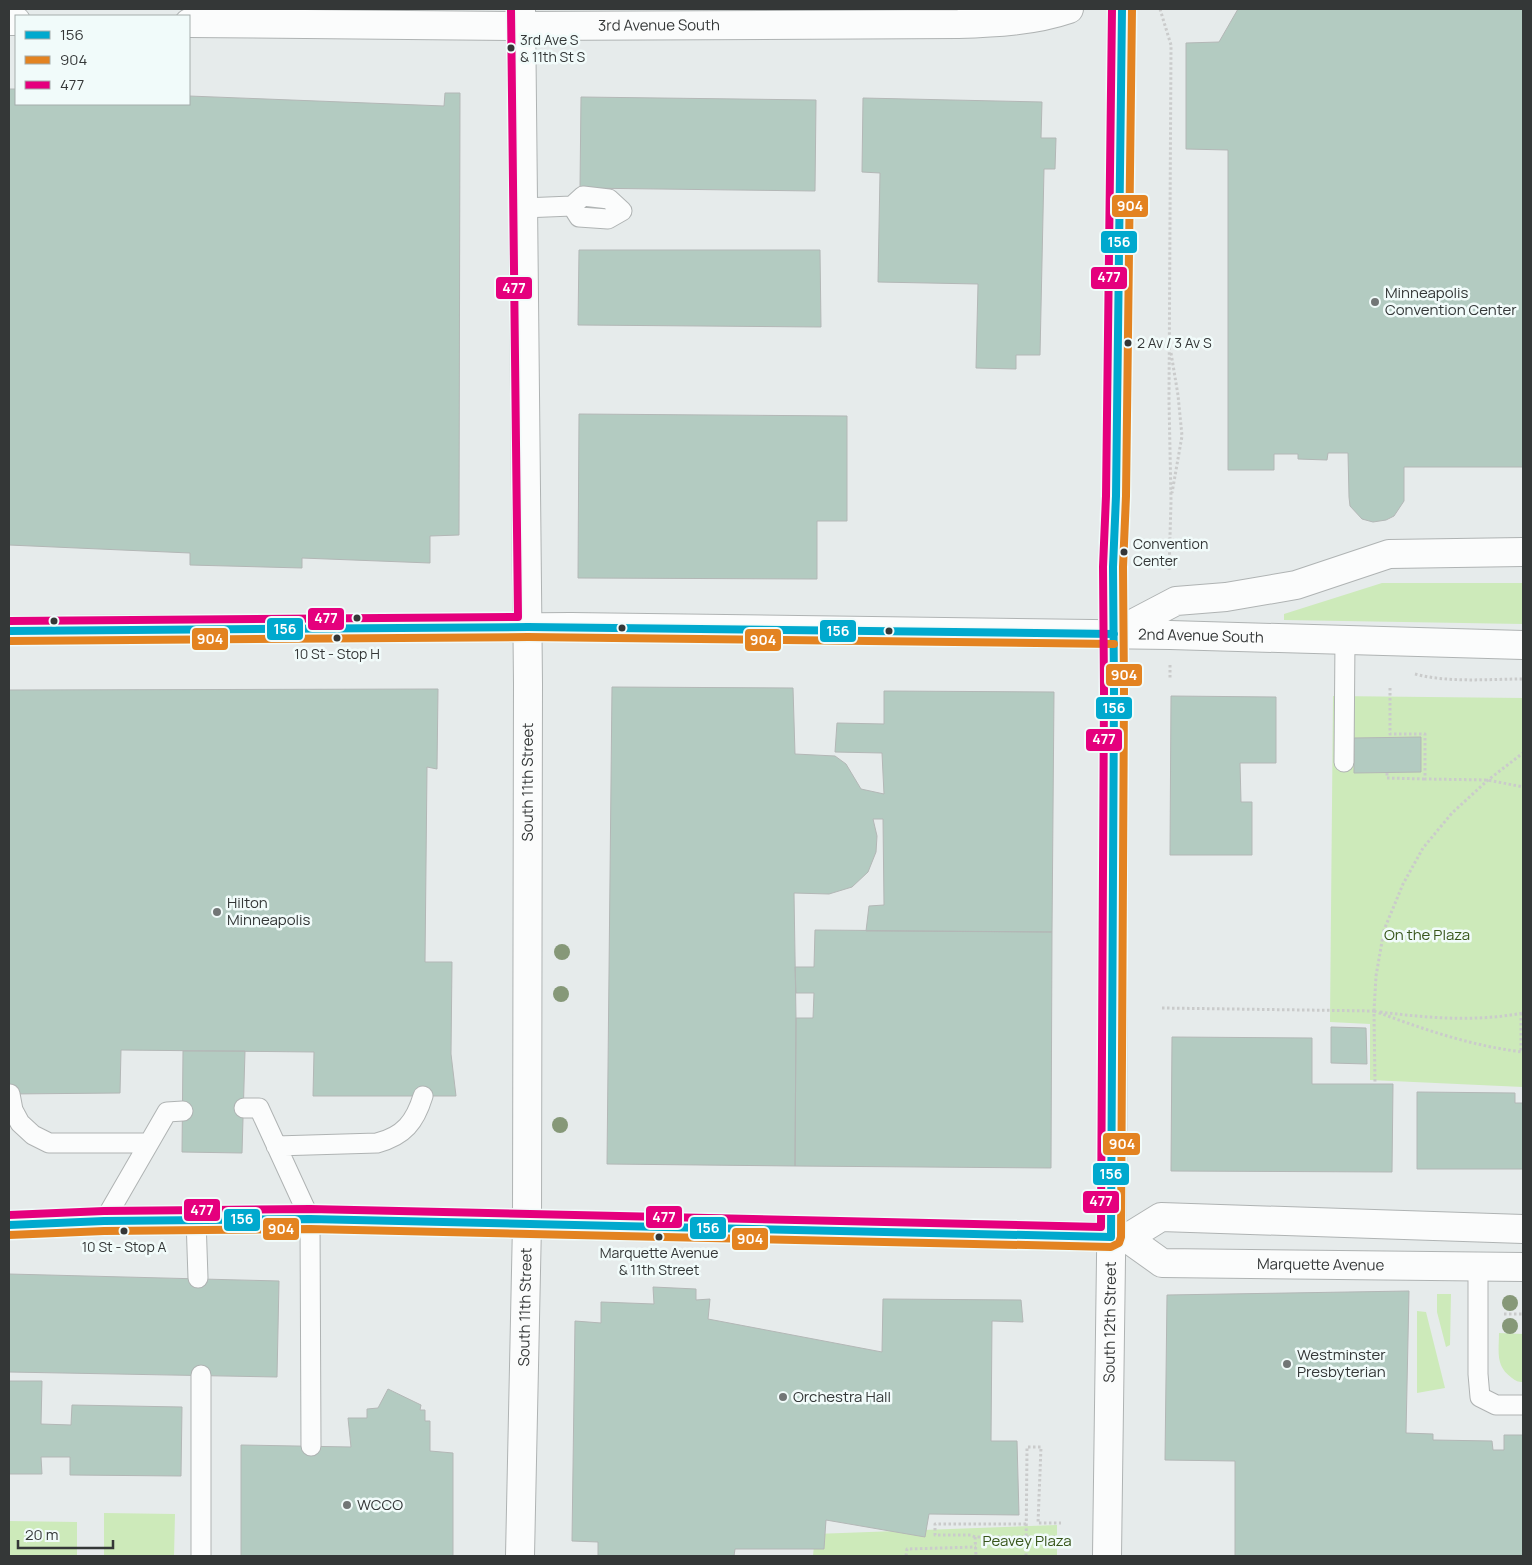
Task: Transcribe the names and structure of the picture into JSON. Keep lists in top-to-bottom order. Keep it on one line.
{"streets":{"street":["3rd Avenue South","2nd Avenue South","South 11th Street","Marquette Avenue","South 12th Street"]},"crossings":[["3rd Avenue South","South 11th Street"],["2nd Avenue South","South 11th Street"],["2nd Avenue South","South 12th Street"],["Marquette Avenue","South 12th Street"]],"parks":["On the Plaza","Peavey Plaza"],"places":["3rd Ave S & 11th St S","Minneapolis Convention Center","2 Av / 3 Av S","Convention Center","10 St - Stop H","Hilton Minneapolis","10 St - Stop A","Marquette Avenue & 11th Street","Westminster Presbyterian","Orchestra Hall","WCCO"],"lines":["transit line 156","transit line 904","transit line 477"],"legend":["156","904","477"],"scale_bar":"20 m"}
